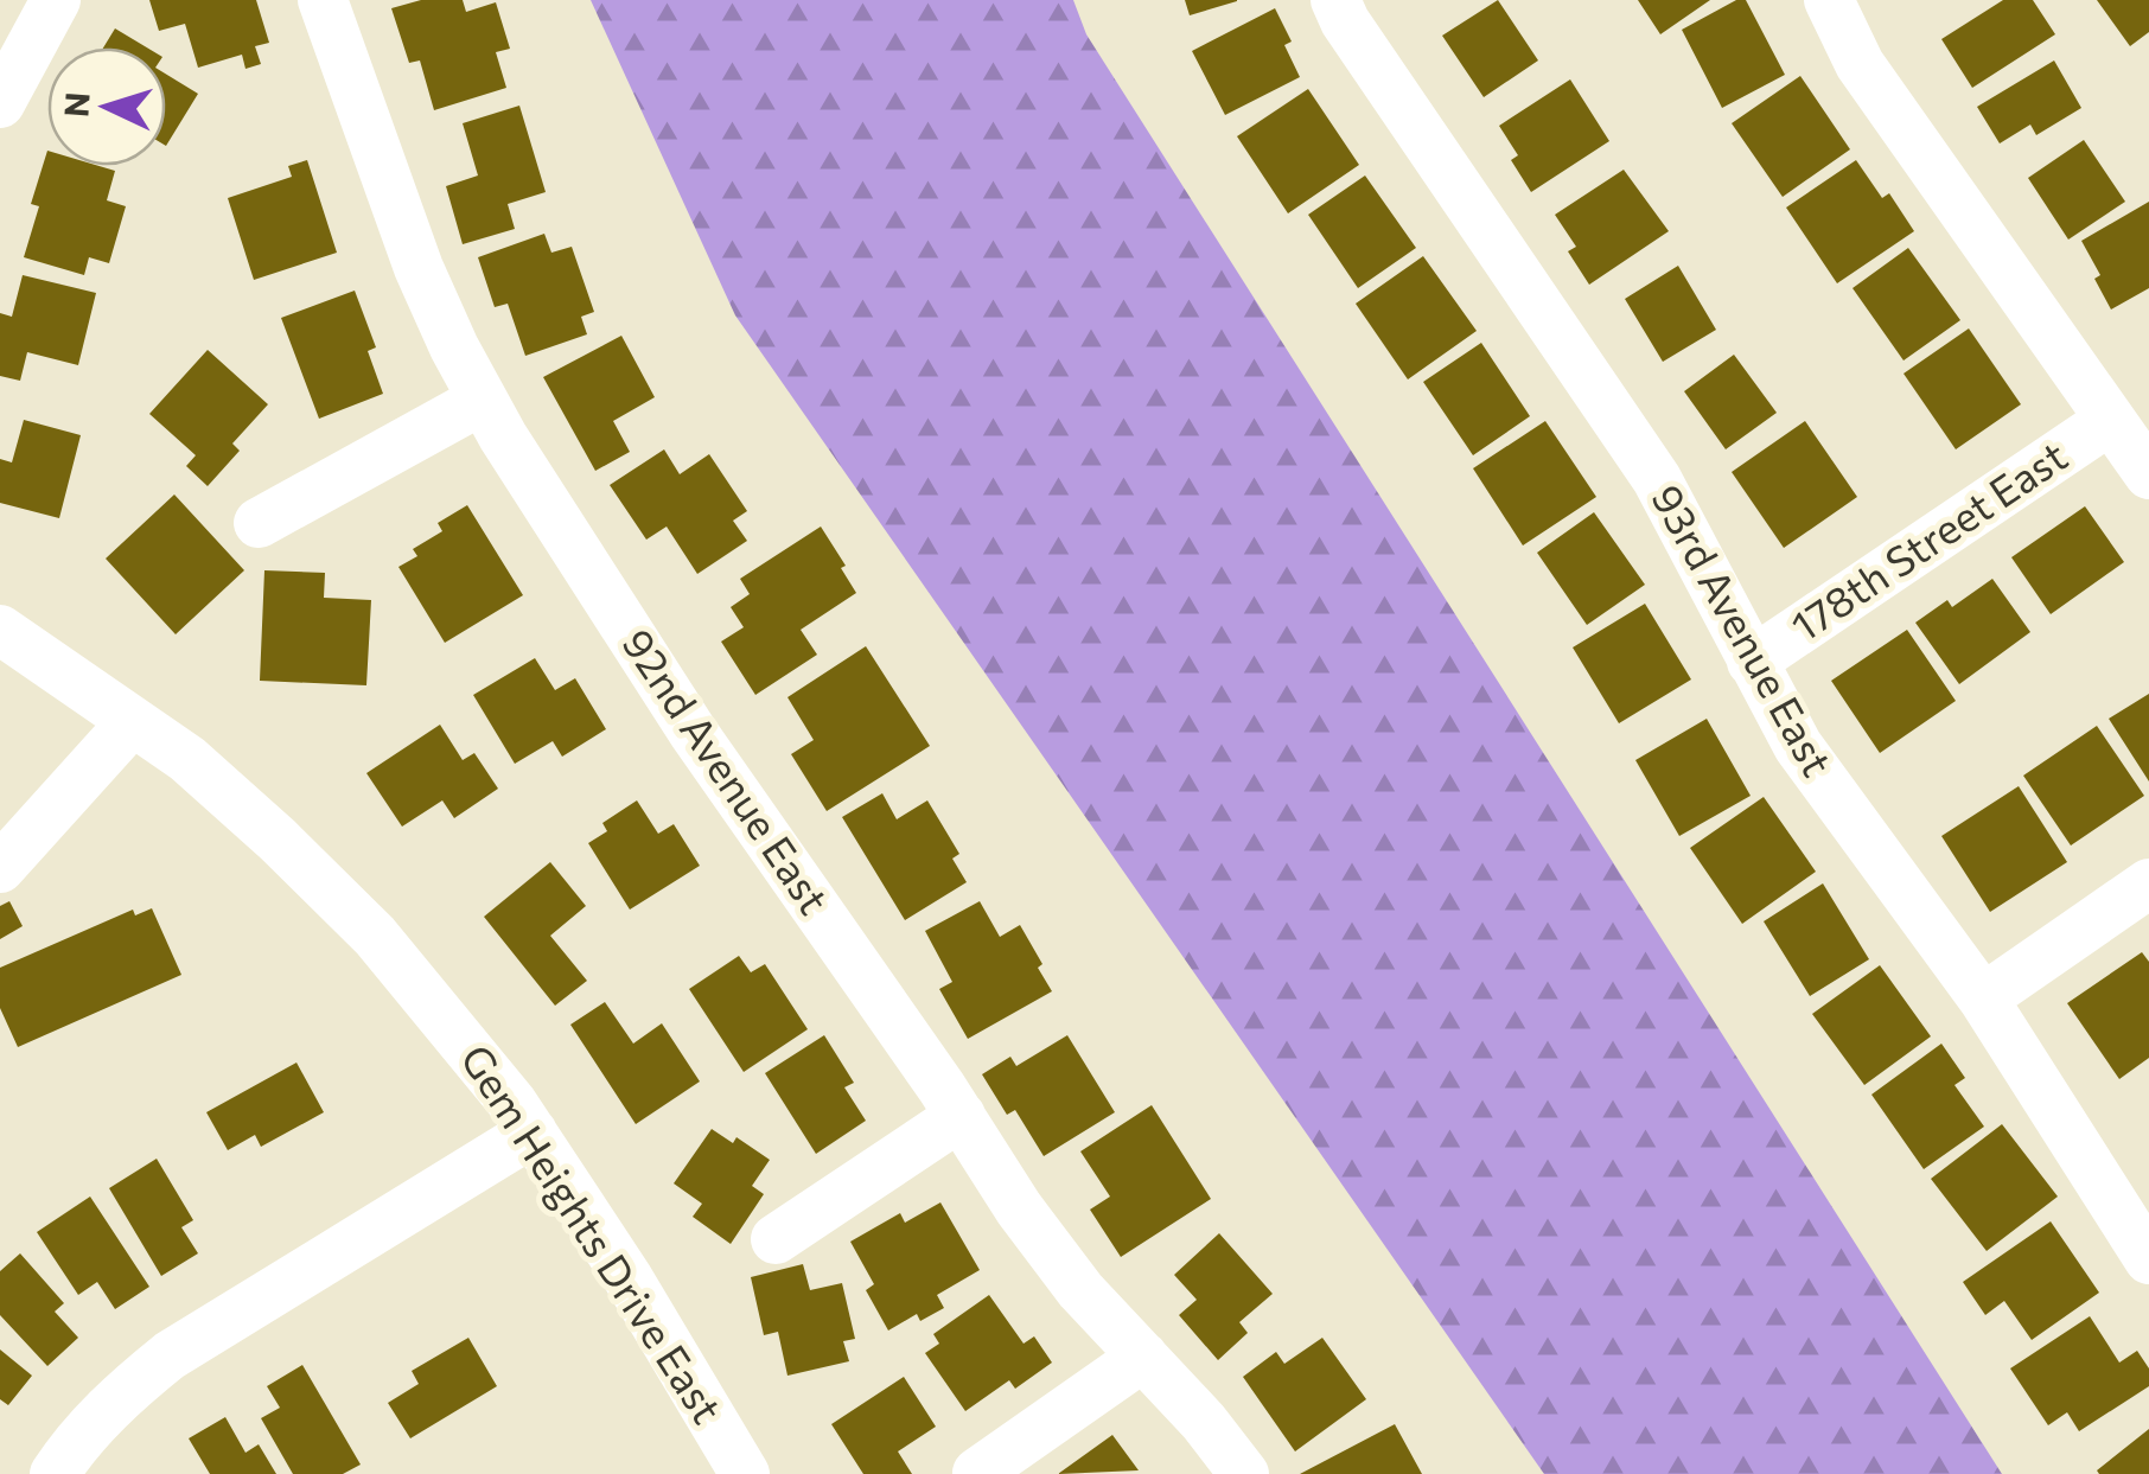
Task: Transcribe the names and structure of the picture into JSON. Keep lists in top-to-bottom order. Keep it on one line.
{"streets":{"street":["178th Street East","93rd Avenue East","92nd Avenue East","Gem Heights Drive East"]},"crossings":[["178th Street East","93rd Avenue East"]],"north":"left"}
